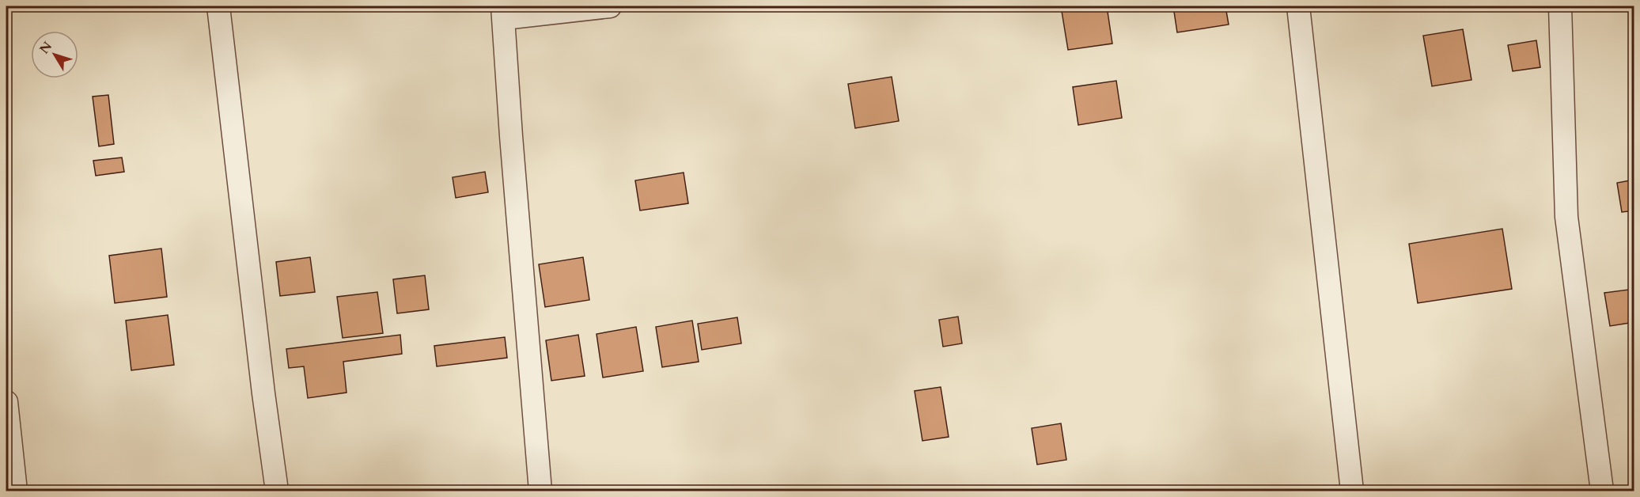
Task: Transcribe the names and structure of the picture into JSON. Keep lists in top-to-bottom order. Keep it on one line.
{"north":"top left"}
